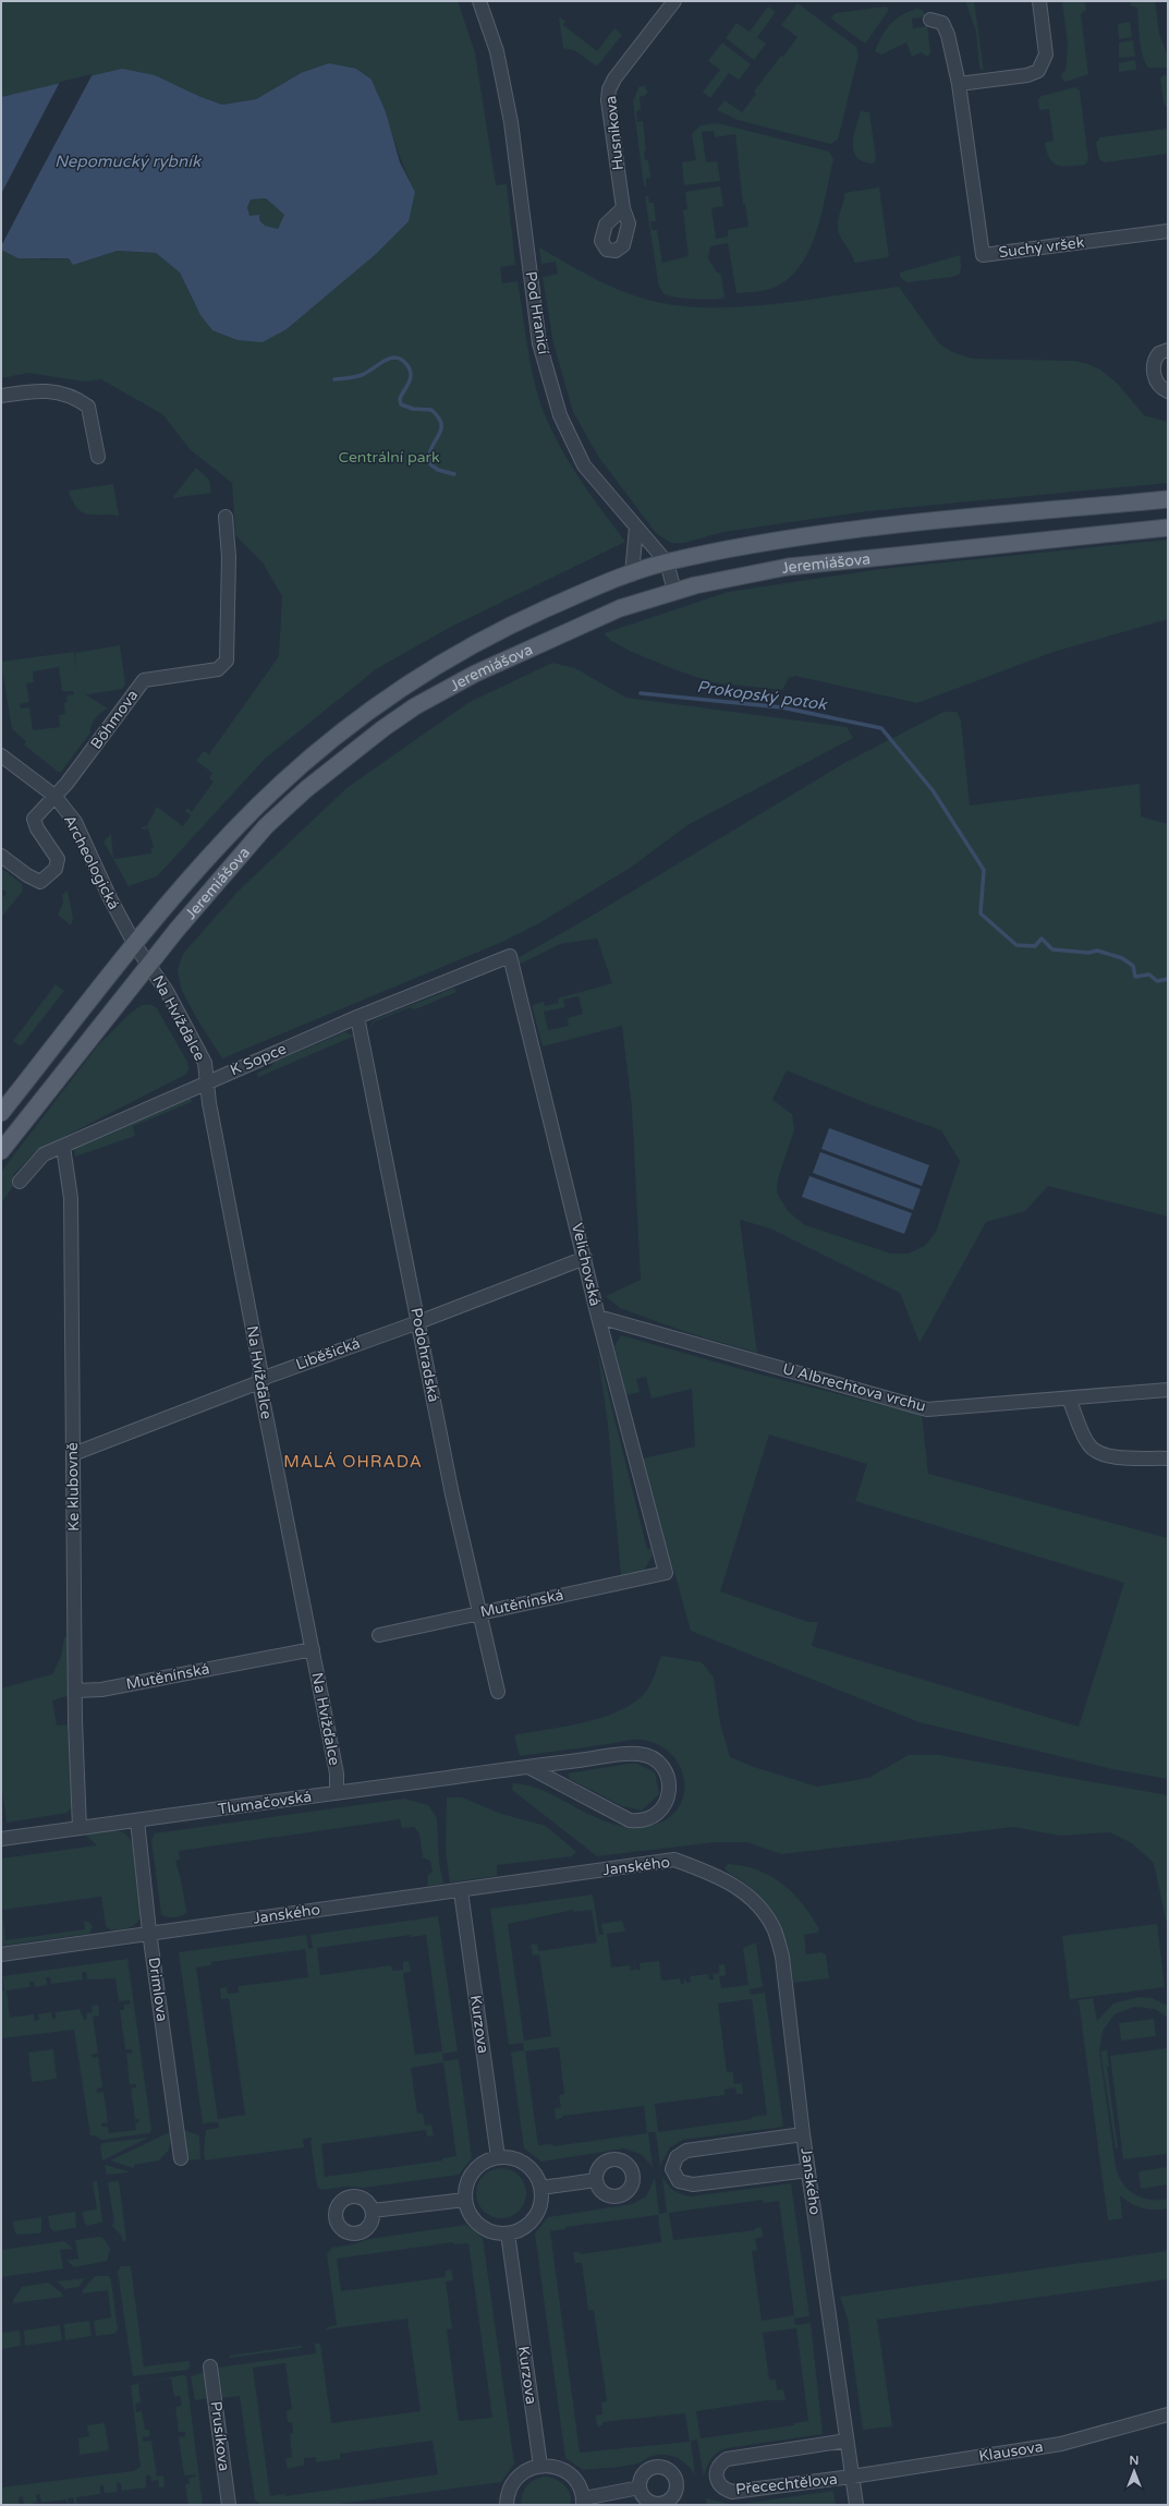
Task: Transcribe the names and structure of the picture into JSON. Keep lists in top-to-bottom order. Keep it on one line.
{"streets":{"main road":["Jeremiášova"],"street":["Husníkova","Suchý vršek","Pod Hranicí","Böhmova","Archeologická","Na Hvížďalce","K Sopce","Velichovská","Liběšická","Podohradská","U Albrechtova vrchu","Ke klubovně","Mutěnínská","Tlumačovská","Janského","Drimlova","Kurzova","Prusíkova","Klausova","Přecechtělova"]},"crossings":[["Pod Hranicí","Jeremiášova"],["Jeremiášova","Archeologická"],["Jeremiášova","Na Hvížďalce"],["Böhmova","Archeologická"],["Archeologická","Na Hvížďalce"],["Na Hvížďalce","K Sopce"],["Na Hvížďalce","Liběšická"],["Na Hvížďalce","Mutěnínská"],["Na Hvížďalce","Tlumačovská"],["K Sopce","Velichovská"],["K Sopce","Podohradská"],["K Sopce","Ke klubovně"],["Velichovská","Liběšická"],["Velichovská","U Albrechtova vrchu"],["Velichovská","Mutěnínská"],["Liběšická","Podohradská"],["Liběšická","Ke klubovně"],["Podohradská","Mutěnínská"],["Ke klubovně","Mutěnínská"],["Ke klubovně","Tlumačovská"],["Tlumačovská","Drimlova"],["Janského","Drimlova"],["Janského","Kurzova"],["Janského","Klausova"],["Janského","Přecechtělova"],["Klausova","Přecechtělova"]],"districts":["MALÁ OHRADA"],"water":["Nepomucký rybník","Prokopský potok"],"parks":["Centrální park"],"north":"top"}
